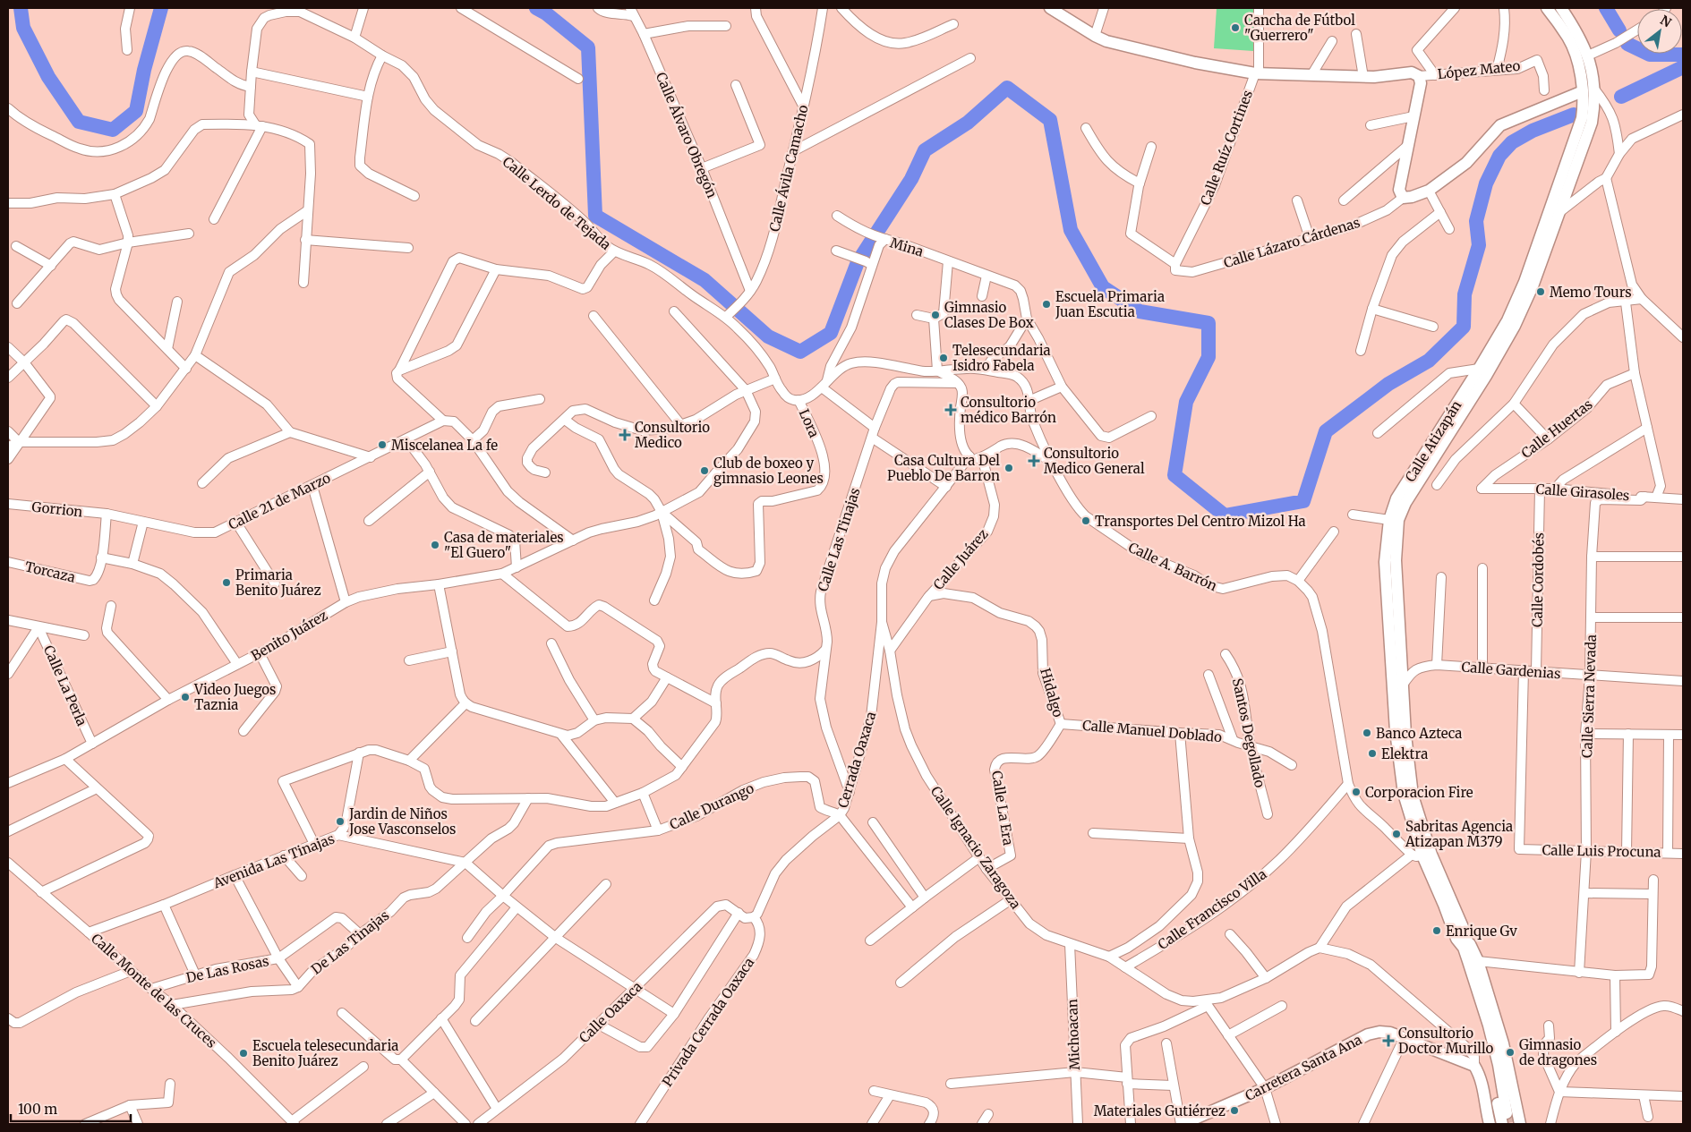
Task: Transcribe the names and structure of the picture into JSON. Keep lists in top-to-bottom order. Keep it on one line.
{"streets":{"main road":["Calle Lázaro Cárdenas","Calle Atizapán","Carretera Santa Ana"],"street":["López Mateo","Calle Álvaro Obregón","Calle Ruíz Cortines","Calle Ávila Camacho","Calle Lerdo de Tejada","Mina","Lora","Calle Huertas","Calle Girasoles","Calle 21 de Marzo","Gorrion","Calle Las Tinajas","Calle Juárez","Calle A. Barrón","Torcaza","Calle Cordobés","Benito Juárez","Calle Gardenias","Calle La Perla","Hidalgo","Calle Sierra Nevada","Calle Manuel Doblado","Santos Degollado","Cerrada Oaxaca","Calle Durango","Calle La Era","Calle Ignacio Zaragoza","Calle Luis Procuna","Avenida Las Tinajas","Calle Francisco Villa","De Las Tinajas","De Las Rosas","Calle Monte de las Cruces","Calle Oaxaca","Privada Cerrada Oaxaca","Michoacan"]},"crossings":[["Calle Álvaro Obregón","Calle Ávila Camacho"],["Calle Ruíz Cortines","Calle Lázaro Cárdenas"],["Calle Ávila Camacho","Calle Lerdo de Tejada"],["Calle Lerdo de Tejada","Lora"],["Lora","Benito Juárez"],["Calle Huertas","Calle Girasoles"],["Calle Atizapán","Calle Gardenias"],["Calle Girasoles","Calle Cordobés"],["Calle Girasoles","Calle Sierra Nevada"],["Calle 21 de Marzo","Gorrion"],["Calle Las Tinajas","Cerrada Oaxaca"],["Calle Juárez","Hidalgo"],["Calle Juárez","Calle Ignacio Zaragoza"],["Calle Cordobés","Calle Gardenias"],["Benito Juárez","Calle La Perla"],["Calle Gardenias","Calle Sierra Nevada"],["Calle Gardenias","Calle Luis Procuna"],["Hidalgo","Calle Manuel Doblado"],["Hidalgo","Calle La Era"],["Calle Sierra Nevada","Calle Luis Procuna"],["Calle Manuel Doblado","Santos Degollado"],["Calle Manuel Doblado","Calle La Era"],["Cerrada Oaxaca","Calle Durango"],["Cerrada Oaxaca","Calle Ignacio Zaragoza"],["Cerrada Oaxaca","Calle Oaxaca"],["Cerrada Oaxaca","Privada Cerrada Oaxaca"],["Calle La Era","Calle Ignacio Zaragoza"],["Calle Ignacio Zaragoza","Calle Francisco Villa"],["Calle Ignacio Zaragoza","Michoacan"],["Avenida Las Tinajas","De Las Tinajas"],["Avenida Las Tinajas","Calle Monte de las Cruces"],["De Las Rosas","Calle Monte de las Cruces"],["Calle Oaxaca","Privada Cerrada Oaxaca"]],"places":{"other":["Cancha de Fútbol \"Guerrero\"","Memo Tours","Escuela Primaria Juan Escutia","Gimnasio Clases De Box","Telesecundaria Isidro Fabela","Miscelanea La fe","Casa Cultura Del Pueblo De Barron","Club de boxeo y gimnasio Leones","Transportes Del Centro Mizol Ha","Casa de materiales \"El Guero\"","Primaria Benito Juárez","Video Juegos Taznia","Banco Azteca","Elektra","Corporacion Fire","Jardin de Niños Jose Vasconselos","Sabritas Agencia Atizapan M379","Enrique Gv","Gimnasio de dragones","Escuela telesecundaria Benito Juárez","Materiales Gutiérrez"],"health":["Consultorio médico Barrón","Consultorio Medico","Consultorio Medico General","Consultorio Doctor Murillo"]},"scale_bar":"100 m","north":"top right"}
